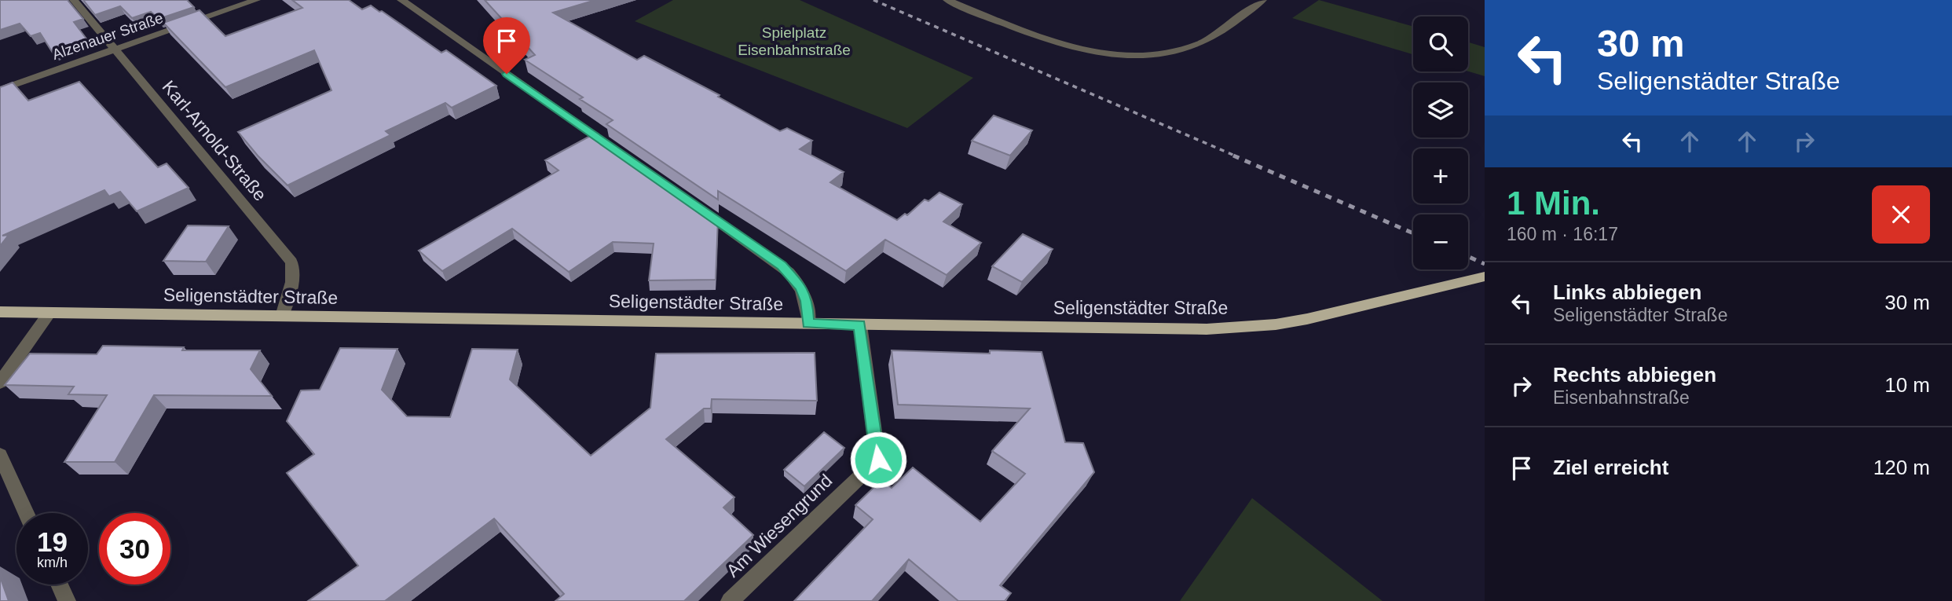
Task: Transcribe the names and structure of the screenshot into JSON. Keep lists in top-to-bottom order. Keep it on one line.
{"streets":{"main road":["Seligenstädter Straße"],"street":["Alzenauer Straße","Karl-Arnold-Straße","Am Wiesengrund"]},"crossings":[["Alzenauer Straße","Karl-Arnold-Straße"],["Karl-Arnold-Straße","Seligenstädter Straße"],["Seligenstädter Straße","Am Wiesengrund"]],"parks":["Spielplatz Eisenbahnstraße"],"page":{"turn":["30 m","Seligenstädter Straße"],"map_buttons":["+","−"],"heading":["1 Min.","160 m · 16:17"],"list":[{"name":"Links abbiegen","note":"Seligenstädter Straße","value":"30 m"},{"name":"Rechts abbiegen","note":"Eisenbahnstraße","value":"10 m"},{"name":"Ziel erreicht","value":"120 m"}],"speed":"19 km/h","limit":"30"}}
